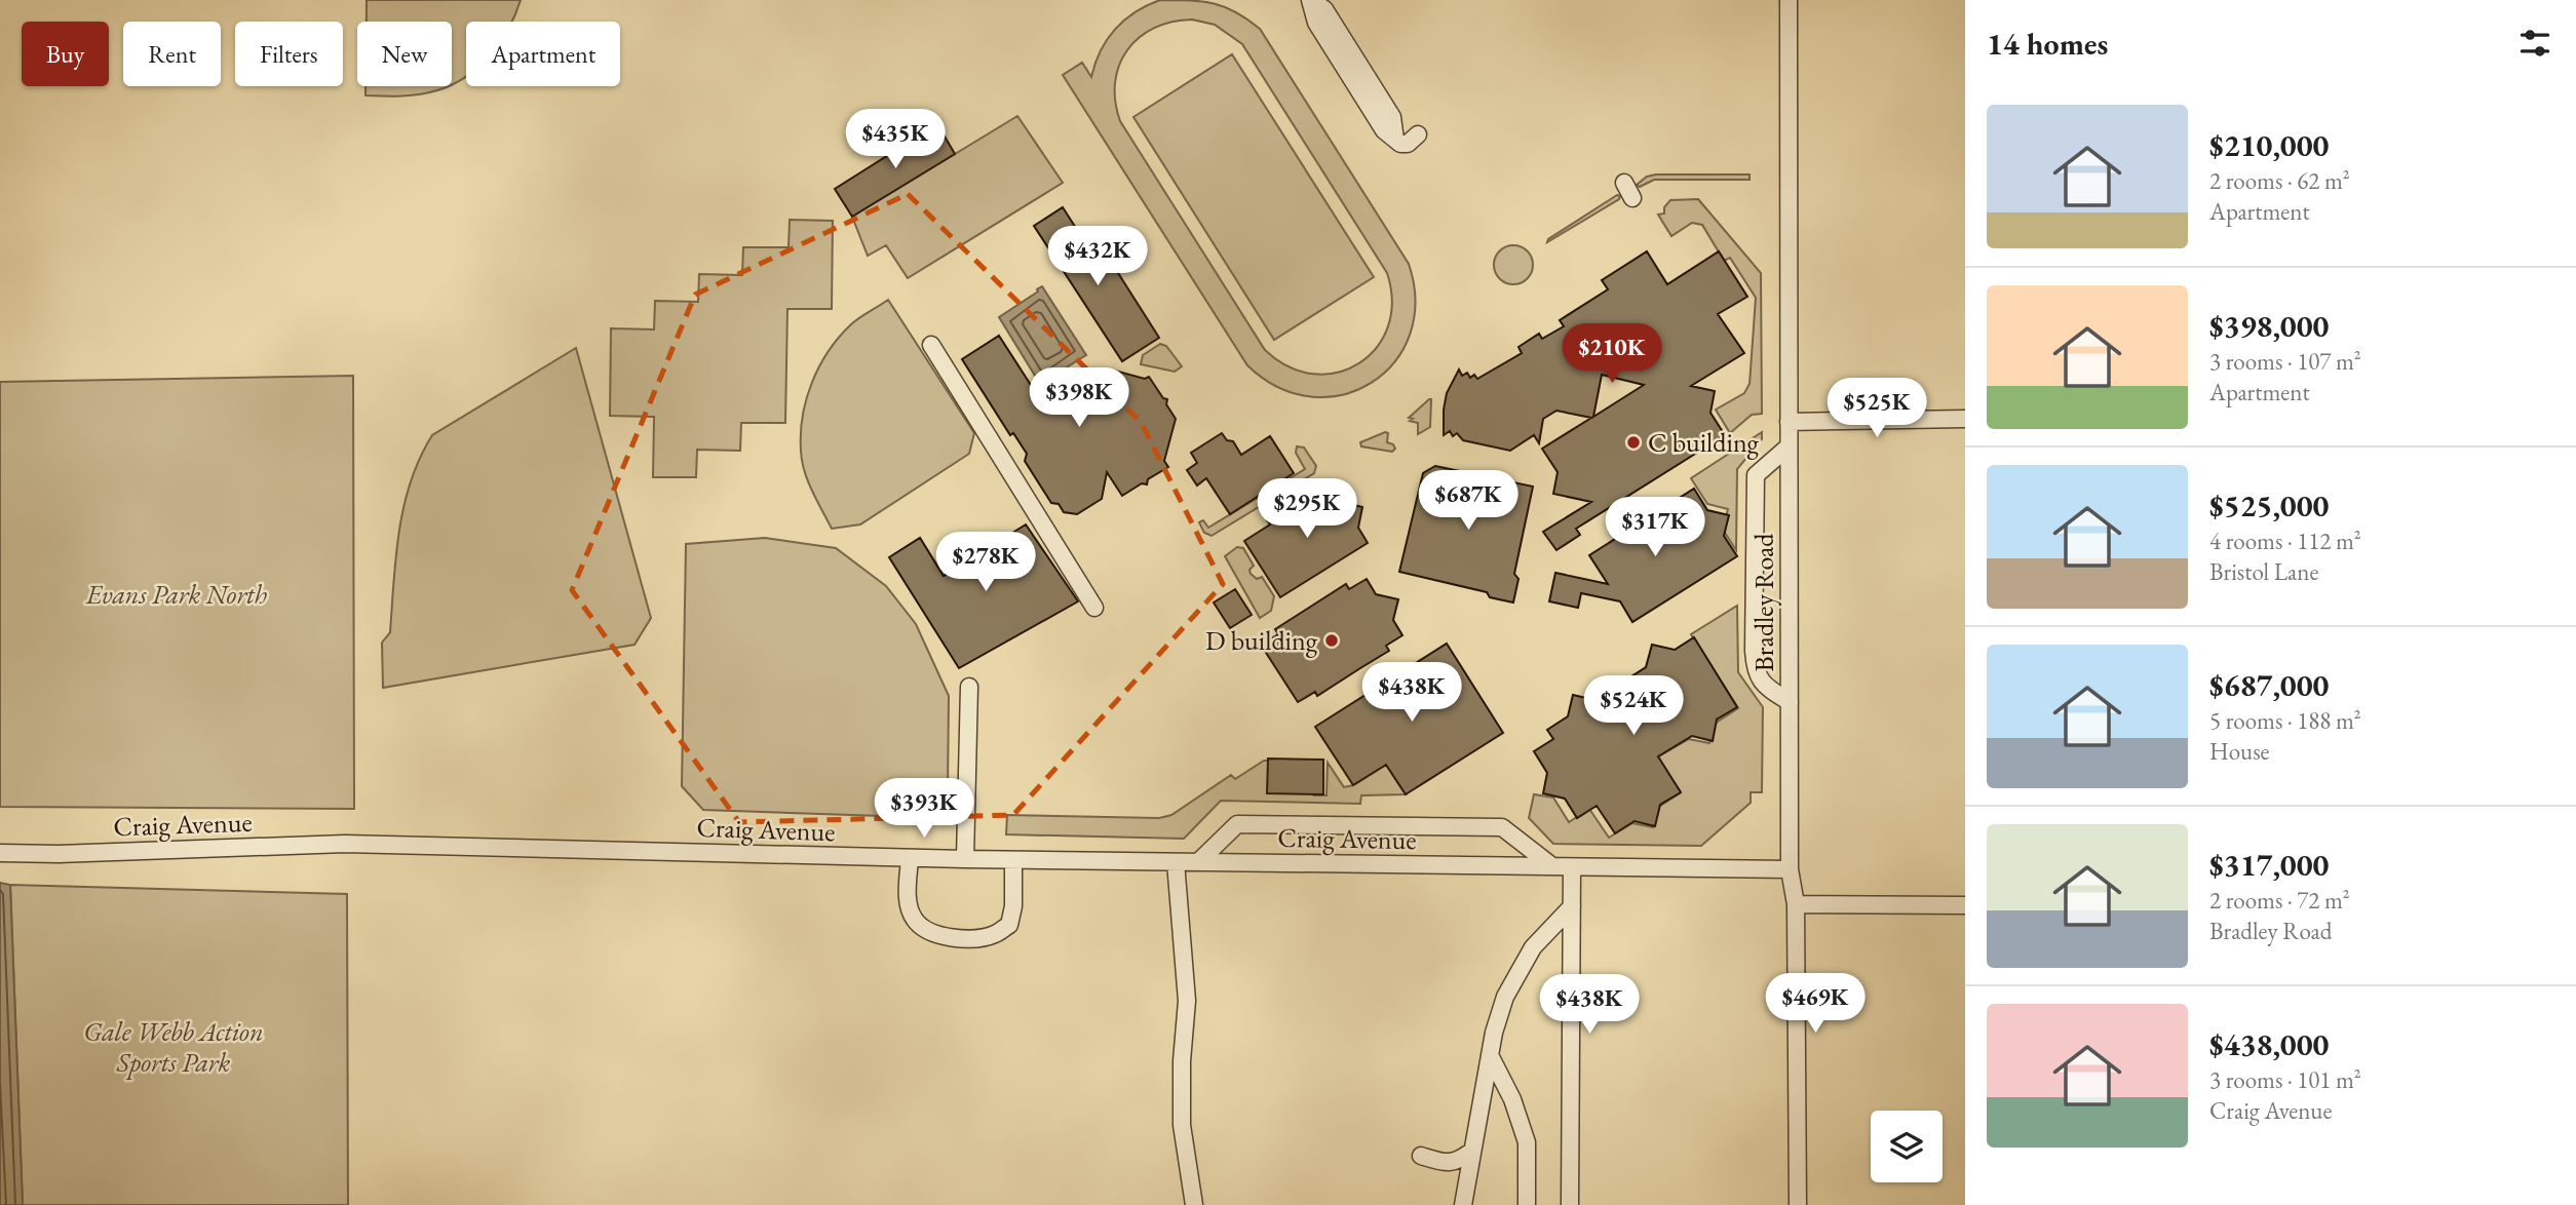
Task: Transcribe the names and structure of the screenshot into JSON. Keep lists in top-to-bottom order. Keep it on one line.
{"streets":{"street":["Bradley Road","Craig Avenue"]},"crossings":[["Bradley Road","Craig Avenue"]],"parks":["Evans Park North","Gale Webb Action Sports Park"],"places":["C building","D building"],"page":{"heading":"14 homes","chip":["Buy","Rent","Filters","New","Apartment"],"list":[{"name":"$210,000","note":"2 rooms · 62 m² · Apartment"},{"name":"$398,000","note":"3 rooms · 107 m² · Apartment"},{"name":"$525,000","note":"4 rooms · 112 m² · Bristol Lane"},{"name":"$687,000","note":"5 rooms · 188 m² · House"},{"name":"$317,000","note":"2 rooms · 72 m² · Bradley Road"},{"name":"$438,000","note":"3 rooms · 101 m² · Craig Avenue"}],"price":["$435K","$432K","$210K","$398K","$525K","$687K","$295K","$317K","$278K","$438K","$524K","$393K","$469K","$438K"]}}
